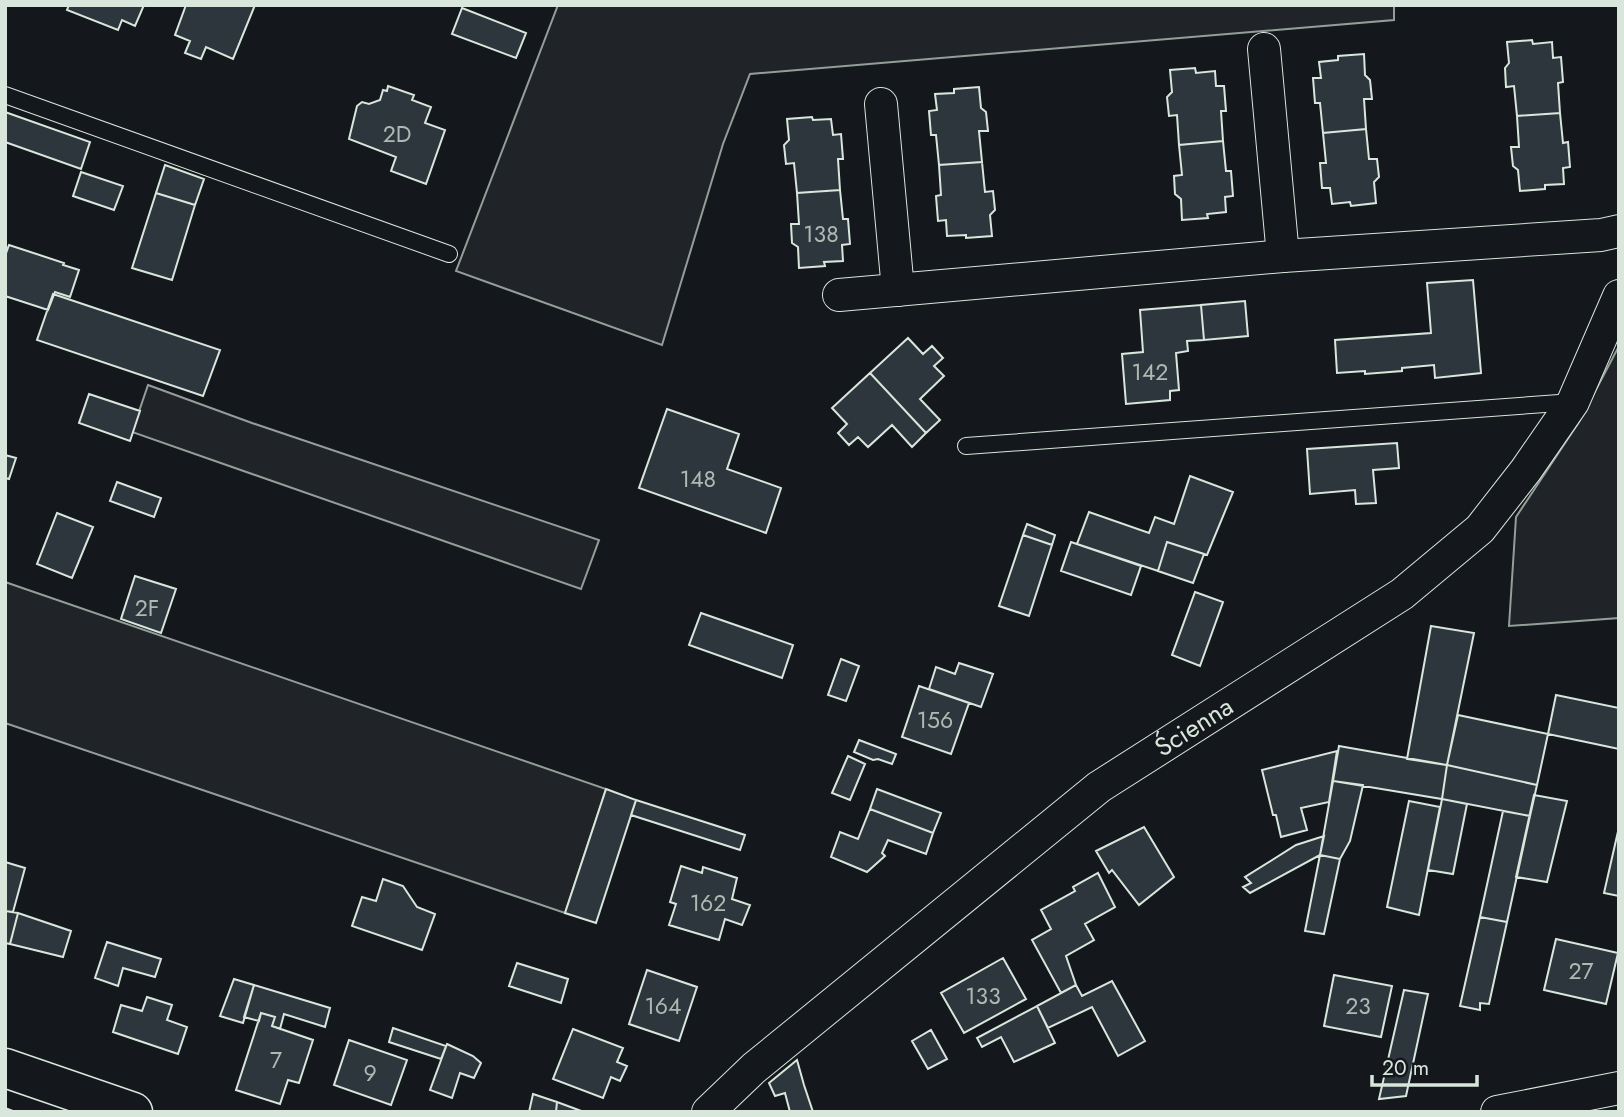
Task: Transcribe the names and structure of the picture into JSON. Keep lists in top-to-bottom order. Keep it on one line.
{"streets":{"street":["Ścienna"]},"house_numbers":["2D","138","142","148","2F","156","162","27","133","164","23","7","9"],"scale_bar":"20 m"}
